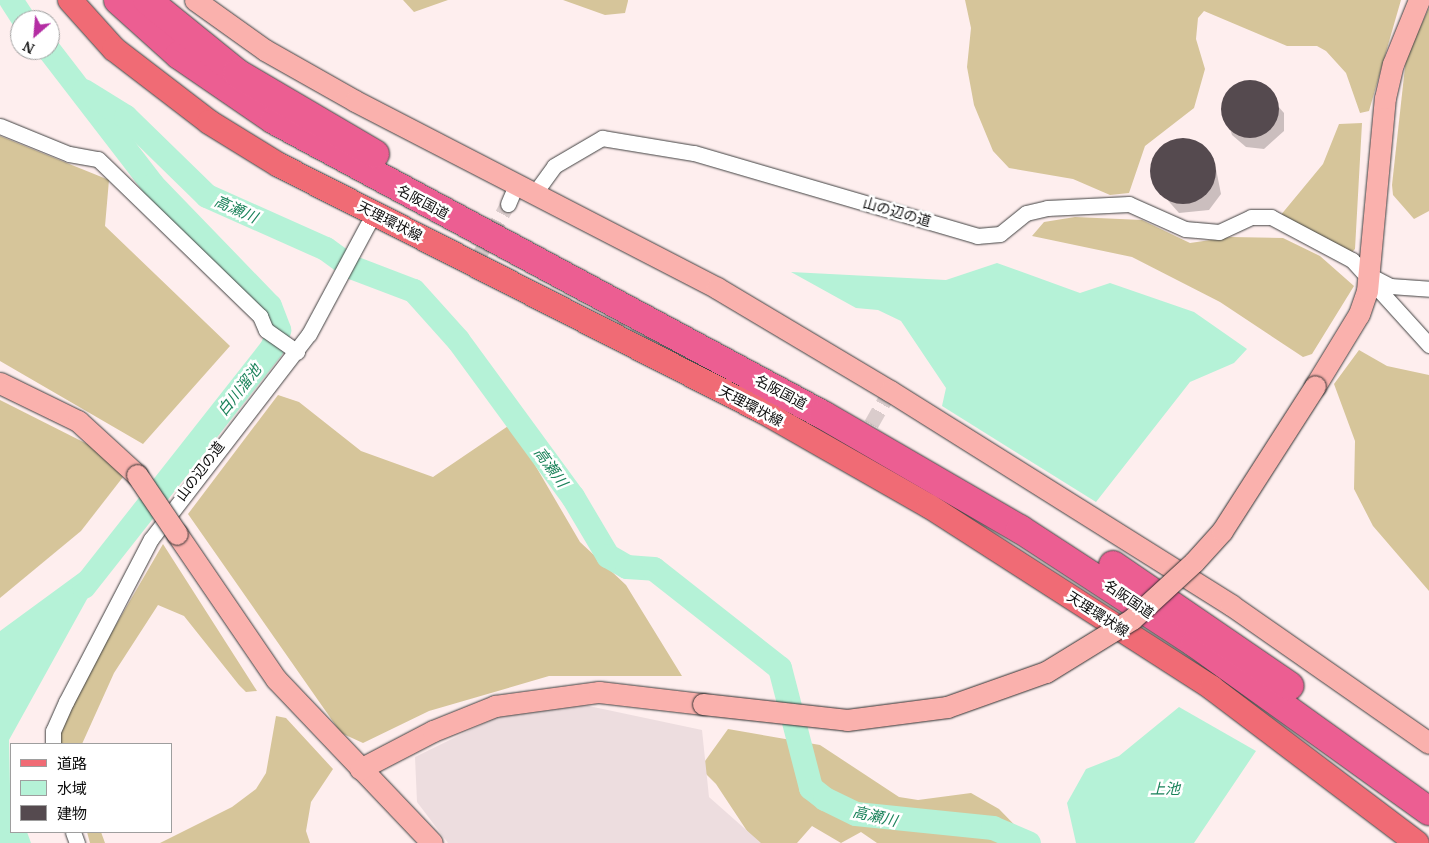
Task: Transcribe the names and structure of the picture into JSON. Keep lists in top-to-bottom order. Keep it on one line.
{"streets":{"highway":["名阪国道"],"main road":["天理環状線"],"street":["山の辺の道"]},"crossings":[["山の辺の道","天理環状線"]],"water":["高瀬川","白川溜池","上池"],"legend":["道路","水域","建物"],"north":"bottom left"}
